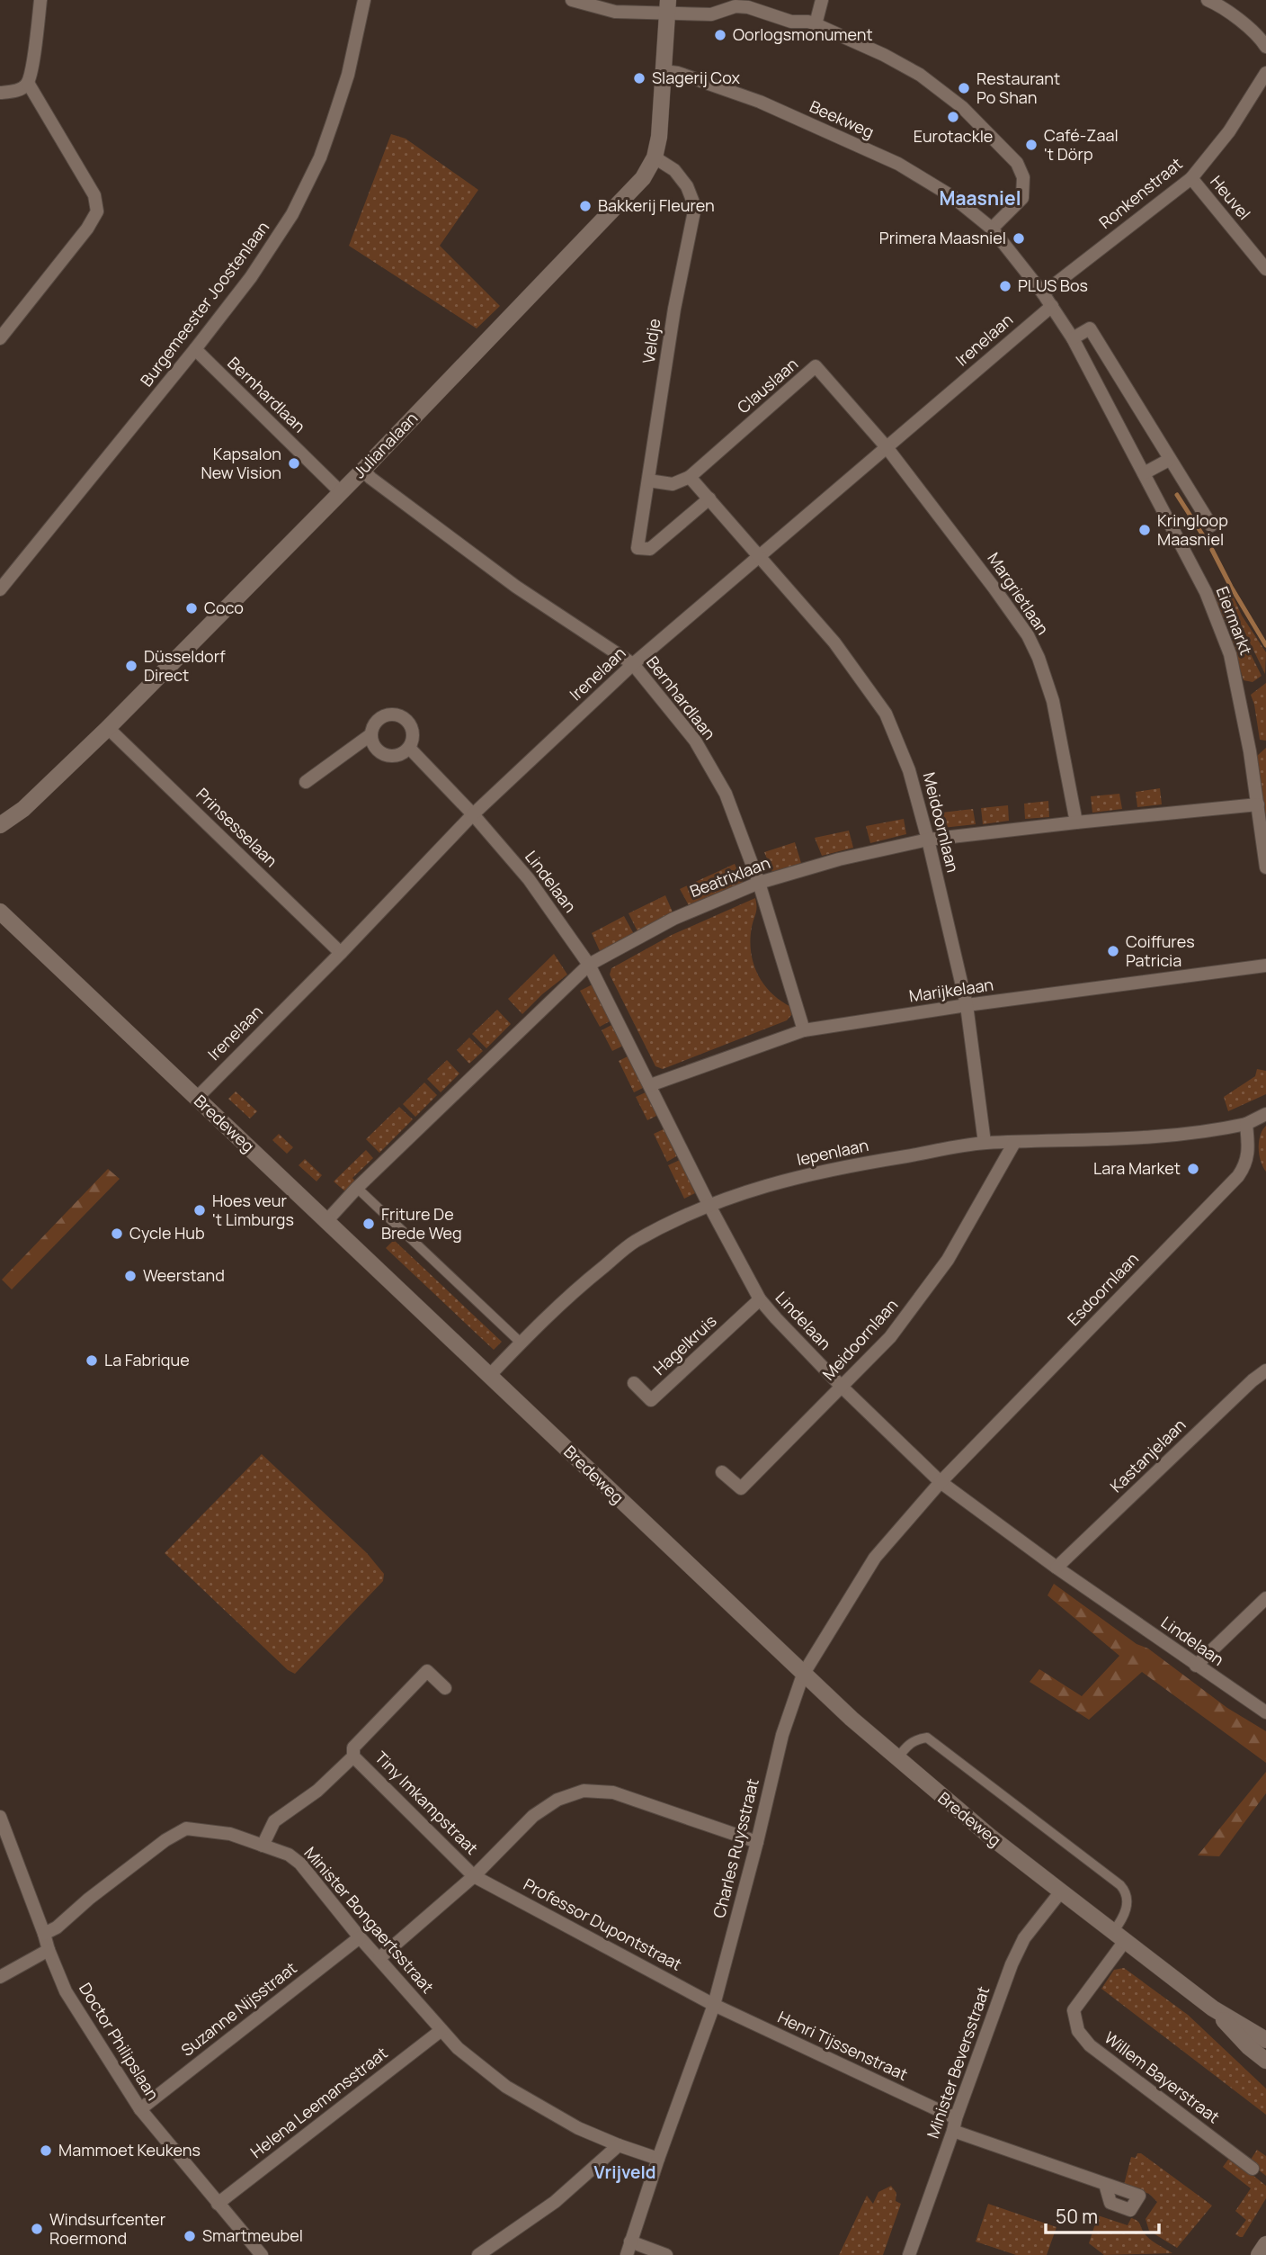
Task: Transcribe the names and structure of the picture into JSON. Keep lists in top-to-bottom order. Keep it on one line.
{"streets":{"street":["Beekweg","Ronkenstraat","Heuvel","Burgemeester Joostenlaan","Irenelaan","Veldje","Clauslaan","Bernhardlaan","Julianalaan","Margrietlaan","Eiermarkt","Meidoornlaan","Prinsesselaan","Beatrixlaan","Lindelaan","Marijkelaan","Bredeweg","Iepenlaan","Esdoornlaan","Hagelkruis","Kastanjelaan","Tiny Imkampstraat","Charles Ruysstraat","Minister Bongaertsstraat","Professor Dupontstraat","Suzanne Nijsstraat","Doctor Philipslaan","Henri Tijssenstraat","Minister Beversstraat","Willem Bayerstraat","Helena Leemansstraat"]},"crossings":[["Beekweg","Ronkenstraat"],["Beekweg","Julianalaan"],["Beekweg","Eiermarkt"],["Ronkenstraat","Heuvel"],["Ronkenstraat","Eiermarkt"],["Burgemeester Joostenlaan","Bernhardlaan"],["Irenelaan","Clauslaan"],["Irenelaan","Bernhardlaan"],["Irenelaan","Margrietlaan"],["Irenelaan","Eiermarkt"],["Irenelaan","Meidoornlaan"],["Irenelaan","Prinsesselaan"],["Irenelaan","Lindelaan"],["Irenelaan","Bredeweg"],["Veldje","Julianalaan"],["Clauslaan","Margrietlaan"],["Bernhardlaan","Julianalaan"],["Bernhardlaan","Beatrixlaan"],["Bernhardlaan","Marijkelaan"],["Julianalaan","Prinsesselaan"],["Margrietlaan","Beatrixlaan"],["Eiermarkt","Beatrixlaan"],["Meidoornlaan","Beatrixlaan"],["Meidoornlaan","Lindelaan"],["Meidoornlaan","Marijkelaan"],["Meidoornlaan","Iepenlaan"],["Beatrixlaan","Lindelaan"],["Beatrixlaan","Bredeweg"],["Lindelaan","Marijkelaan"],["Lindelaan","Iepenlaan"],["Lindelaan","Esdoornlaan"],["Lindelaan","Hagelkruis"],["Lindelaan","Kastanjelaan"],["Lindelaan","Charles Ruysstraat"],["Bredeweg","Iepenlaan"],["Bredeweg","Charles Ruysstraat"],["Bredeweg","Minister Beversstraat"],["Bredeweg","Willem Bayerstraat"],["Iepenlaan","Esdoornlaan"],["Esdoornlaan","Charles Ruysstraat"],["Tiny Imkampstraat","Professor Dupontstraat"],["Charles Ruysstraat","Minister Bongaertsstraat"],["Charles Ruysstraat","Professor Dupontstraat"],["Charles Ruysstraat","Henri Tijssenstraat"],["Minister Bongaertsstraat","Suzanne Nijsstraat"],["Minister Bongaertsstraat","Doctor Philipslaan"],["Minister Bongaertsstraat","Helena Leemansstraat"],["Professor Dupontstraat","Henri Tijssenstraat"],["Suzanne Nijsstraat","Doctor Philipslaan"],["Doctor Philipslaan","Helena Leemansstraat"],["Henri Tijssenstraat","Minister Beversstraat"]],"districts":["Maasniel","Vrijveld"],"places":["Oorlogsmonument","Slagerij Cox","Restaurant Po Shan","Eurotackle","Café-Zaal 't Dörp","Bakkerij Fleuren","Primera Maasniel","PLUS Bos","Kapsalon New Vision","Kringloop Maasniel","Coco","Düsseldorf Direct","Coiffures Patricia","Lara Market","Hoes veur 't Limburgs","Friture De Brede Weg","Cycle Hub","Weerstand","La Fabrique","Mammoet Keukens","Windsurfcenter Roermond","Smartmeubel"],"scale_bar":"50 m"}
